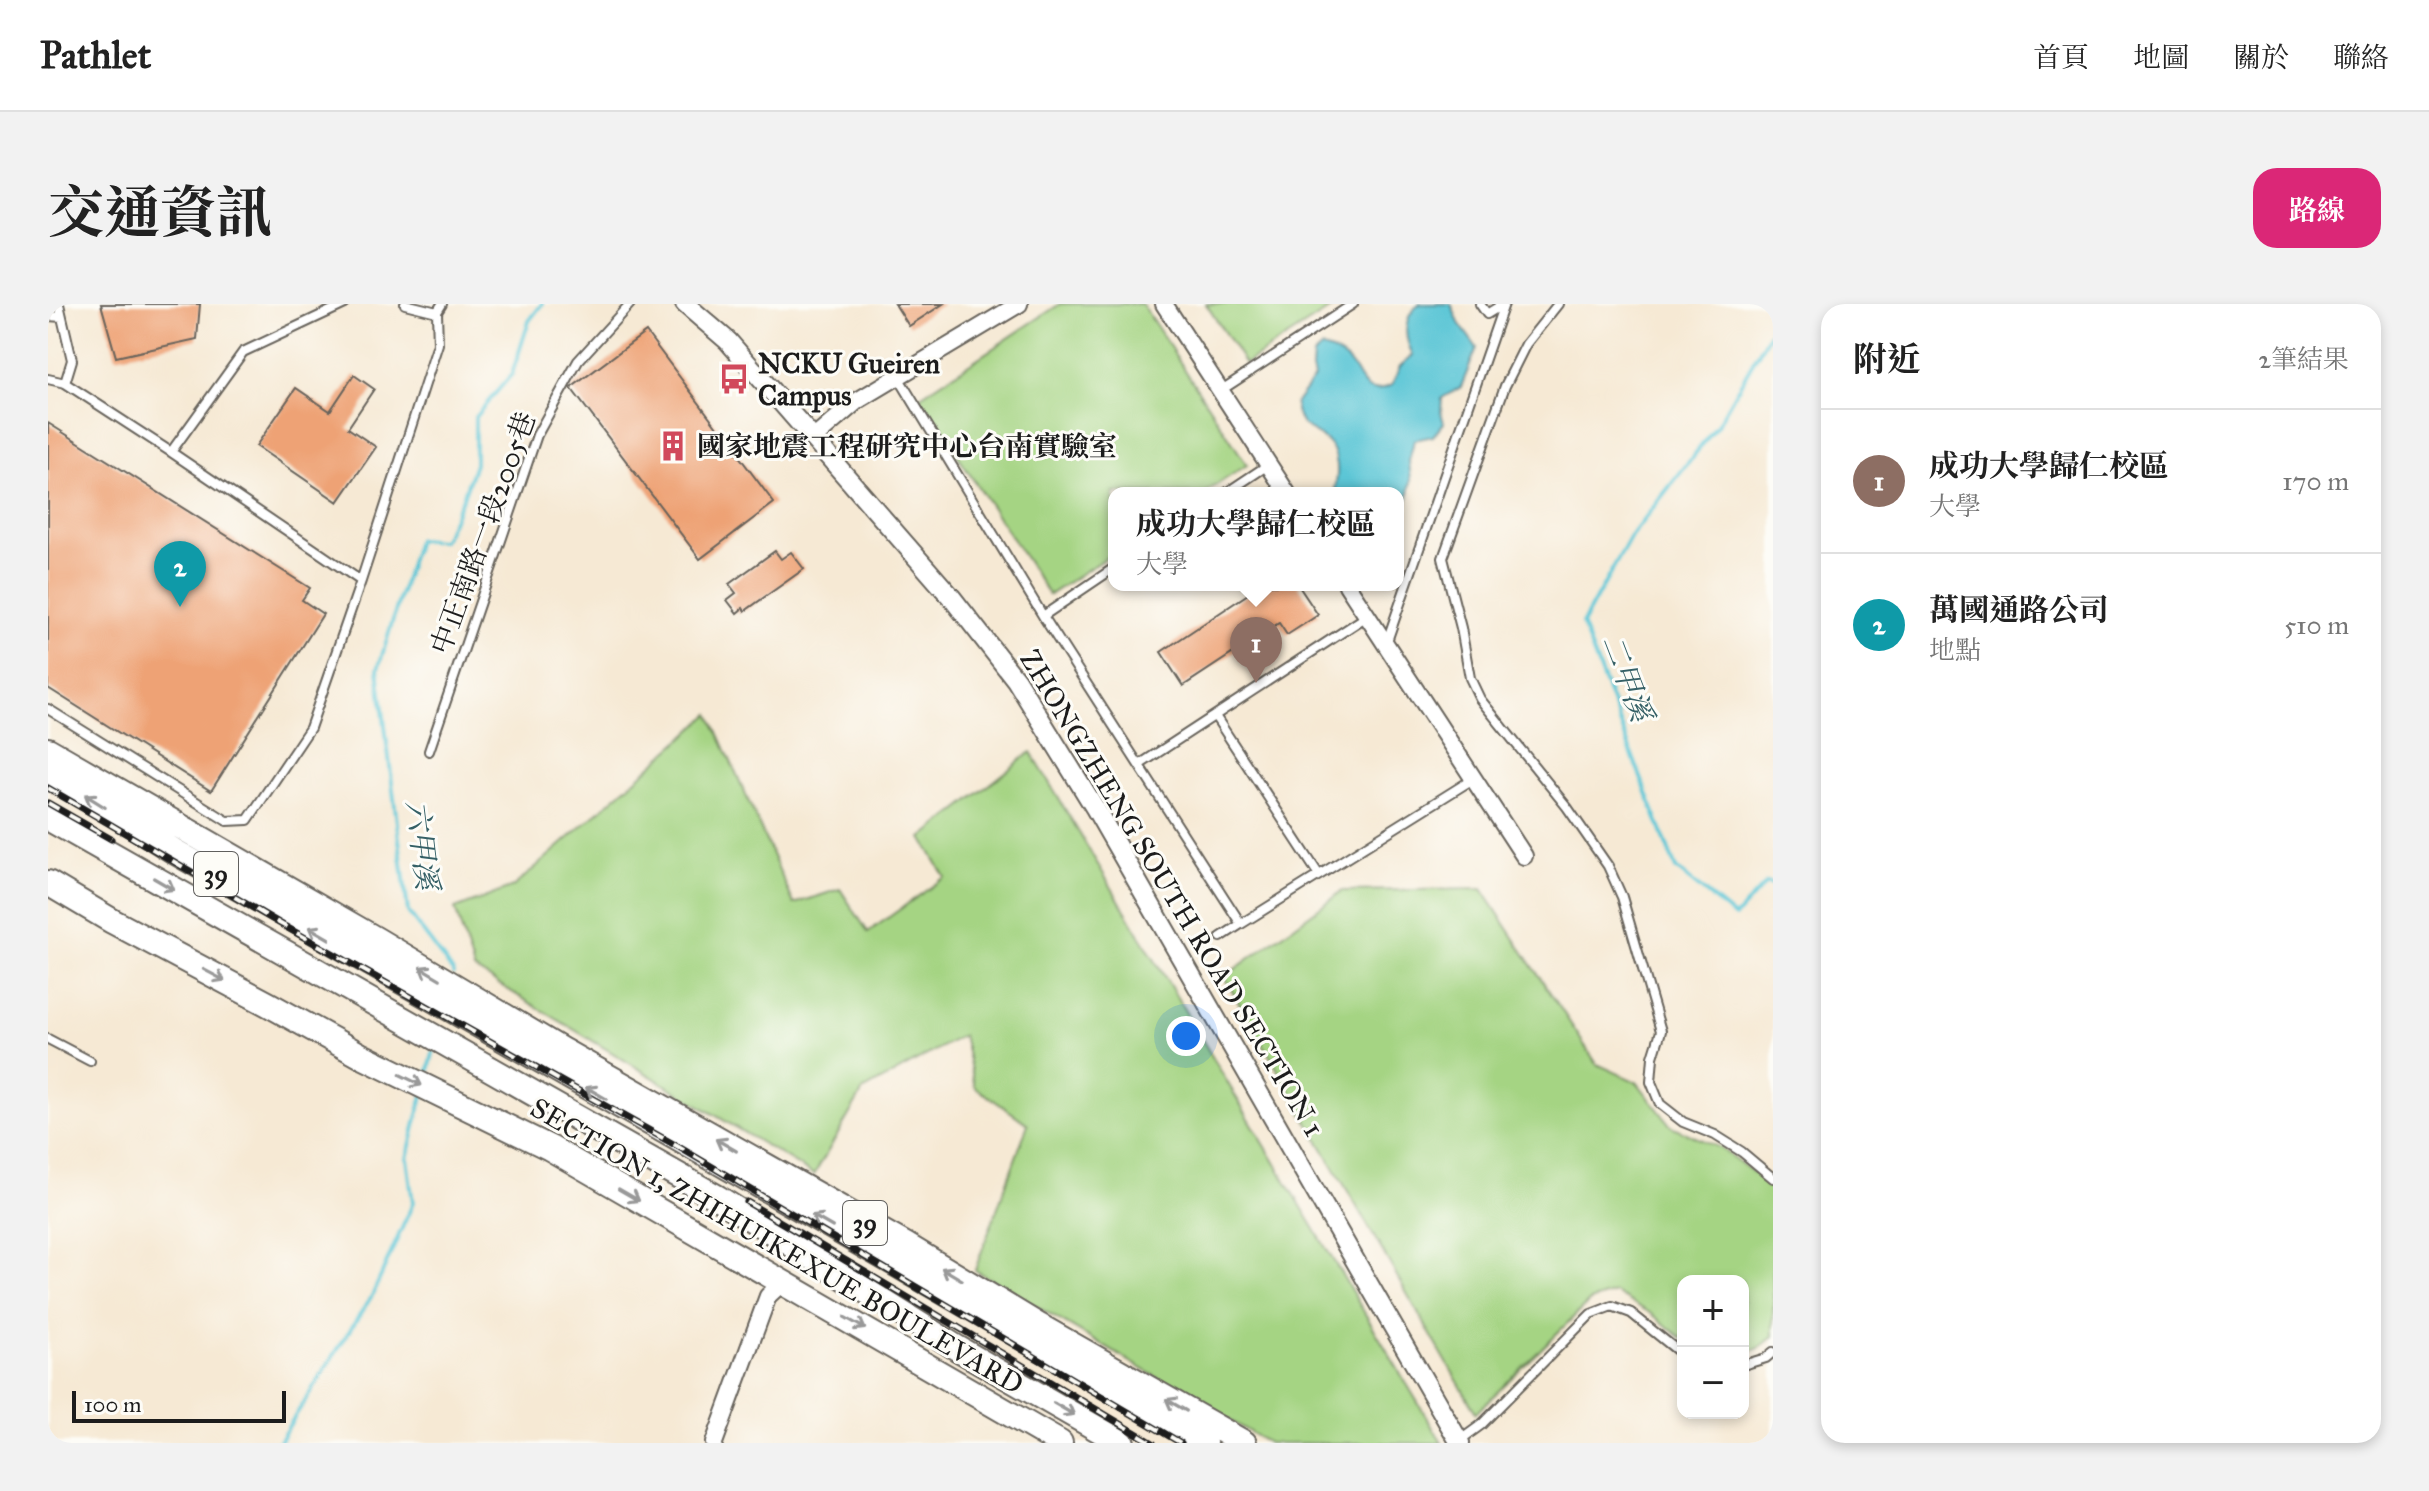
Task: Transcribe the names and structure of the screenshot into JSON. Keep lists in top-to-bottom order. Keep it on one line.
{"streets":{"main road":["39","SECTION 1, ZHIHUIKEXUE BOULEVARD"],"street":["ZHONGZHENG SOUTH ROAD SECTION 1"],"lane":["中正南路一段2005巷"]},"crossings":[["39","SECTION 1, ZHIHUIKEXUE BOULEVARD"]],"water":["二甲溪","六甲溪"],"places":{"bus stop":["NCKU Gueiren Campus"],"building":["國家地震工程研究中心台南實驗室"]},"scale_bar":"100 m","page":{"header":"Pathlet","nav":["首頁","地圖","關於","聯絡"],"title":"交通資訊","buttons":"路線","heading":["附近","2筆結果"],"list":[{"mark":"1","name":"成功大學歸仁校區","note":"大學","value":"170 m"},{"mark":"2","name":"萬國通路公司","note":"地點","value":"510 m"}],"popup":["成功大學歸仁校區","大學"],"pins":["2","1"],"map_buttons":["+","−"],"scale":"100 m"}}
